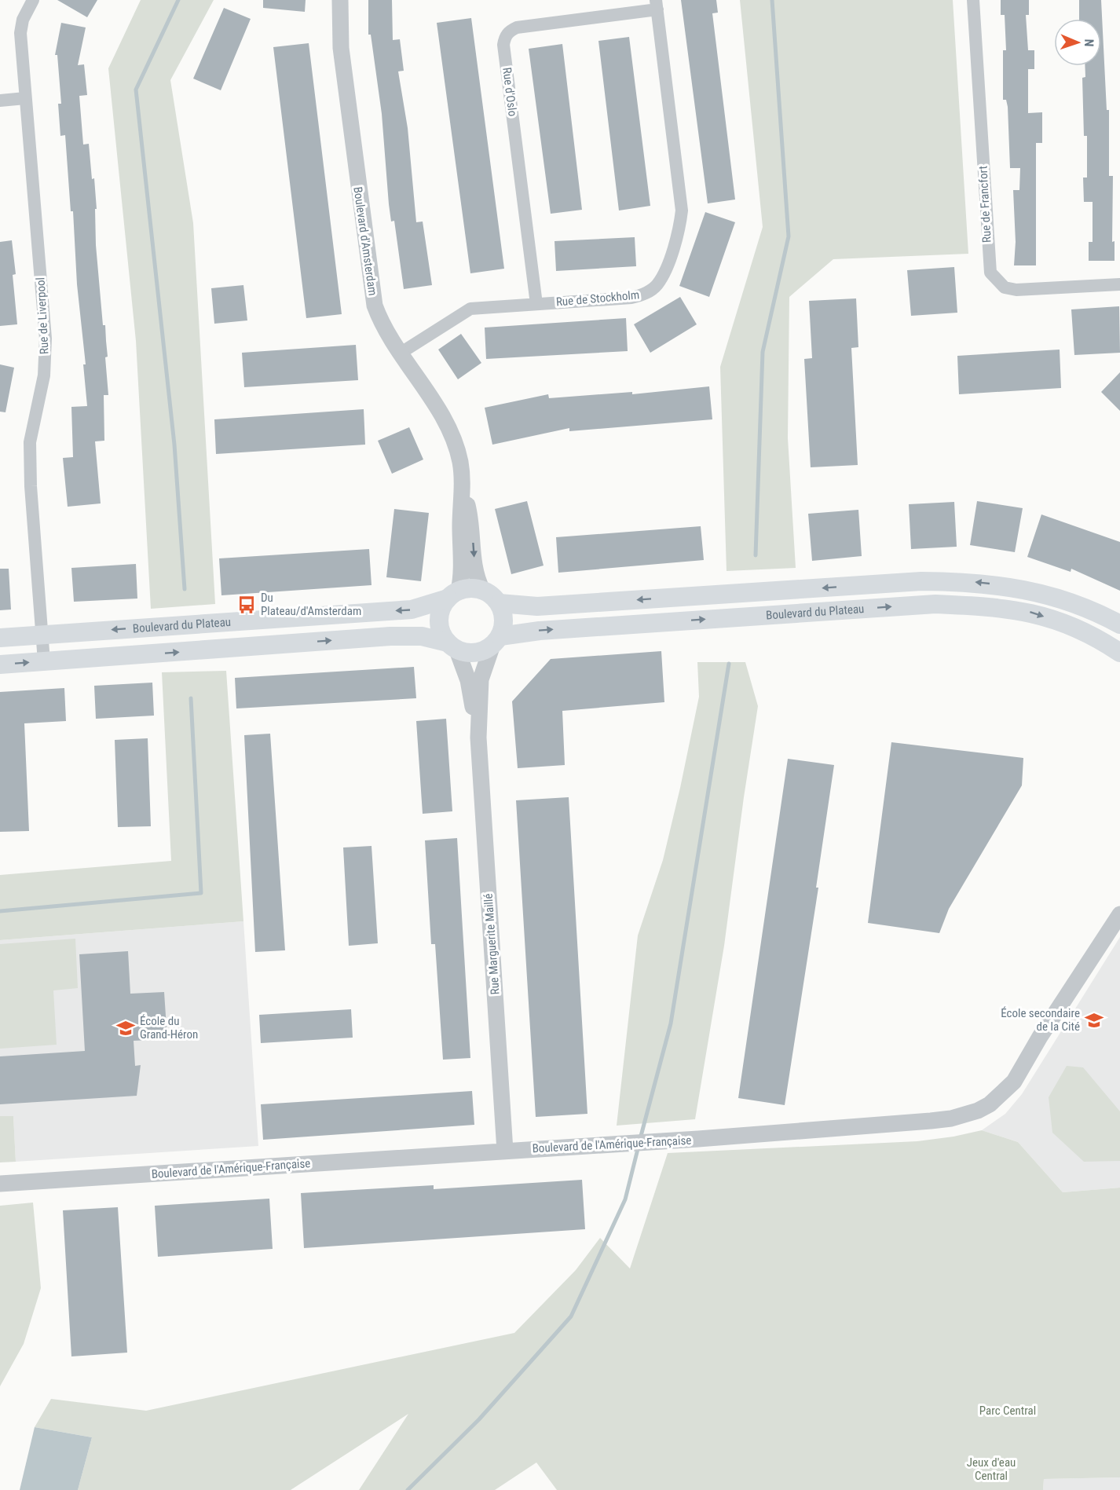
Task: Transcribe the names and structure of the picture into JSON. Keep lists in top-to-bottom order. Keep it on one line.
{"streets":{"main road":["Boulevard du Plateau"],"street":["Rue d'Oslo","Rue de Francfort","Boulevard d'Amsterdam","Rue de Stockholm","Rue de Liverpool","Rue Marguerite Maillé","Boulevard de l'Amérique-Française"]},"crossings":[["Rue d'Oslo","Rue de Stockholm"],["Boulevard d'Amsterdam","Rue de Stockholm"],["Boulevard d'Amsterdam","Boulevard du Plateau"],["Boulevard d'Amsterdam","Rue Marguerite Maillé"],["Rue de Liverpool","Boulevard du Plateau"],["Boulevard du Plateau","Rue Marguerite Maillé"],["Rue Marguerite Maillé","Boulevard de l'Amérique-Française"]],"parks":["Parc Central","Jeux d'eau Central"],"places":{"bus stop":["Du Plateau/d'Amsterdam"],"school or university":["École secondaire de la Cité","École du Grand-Héron"]},"north":"right"}
